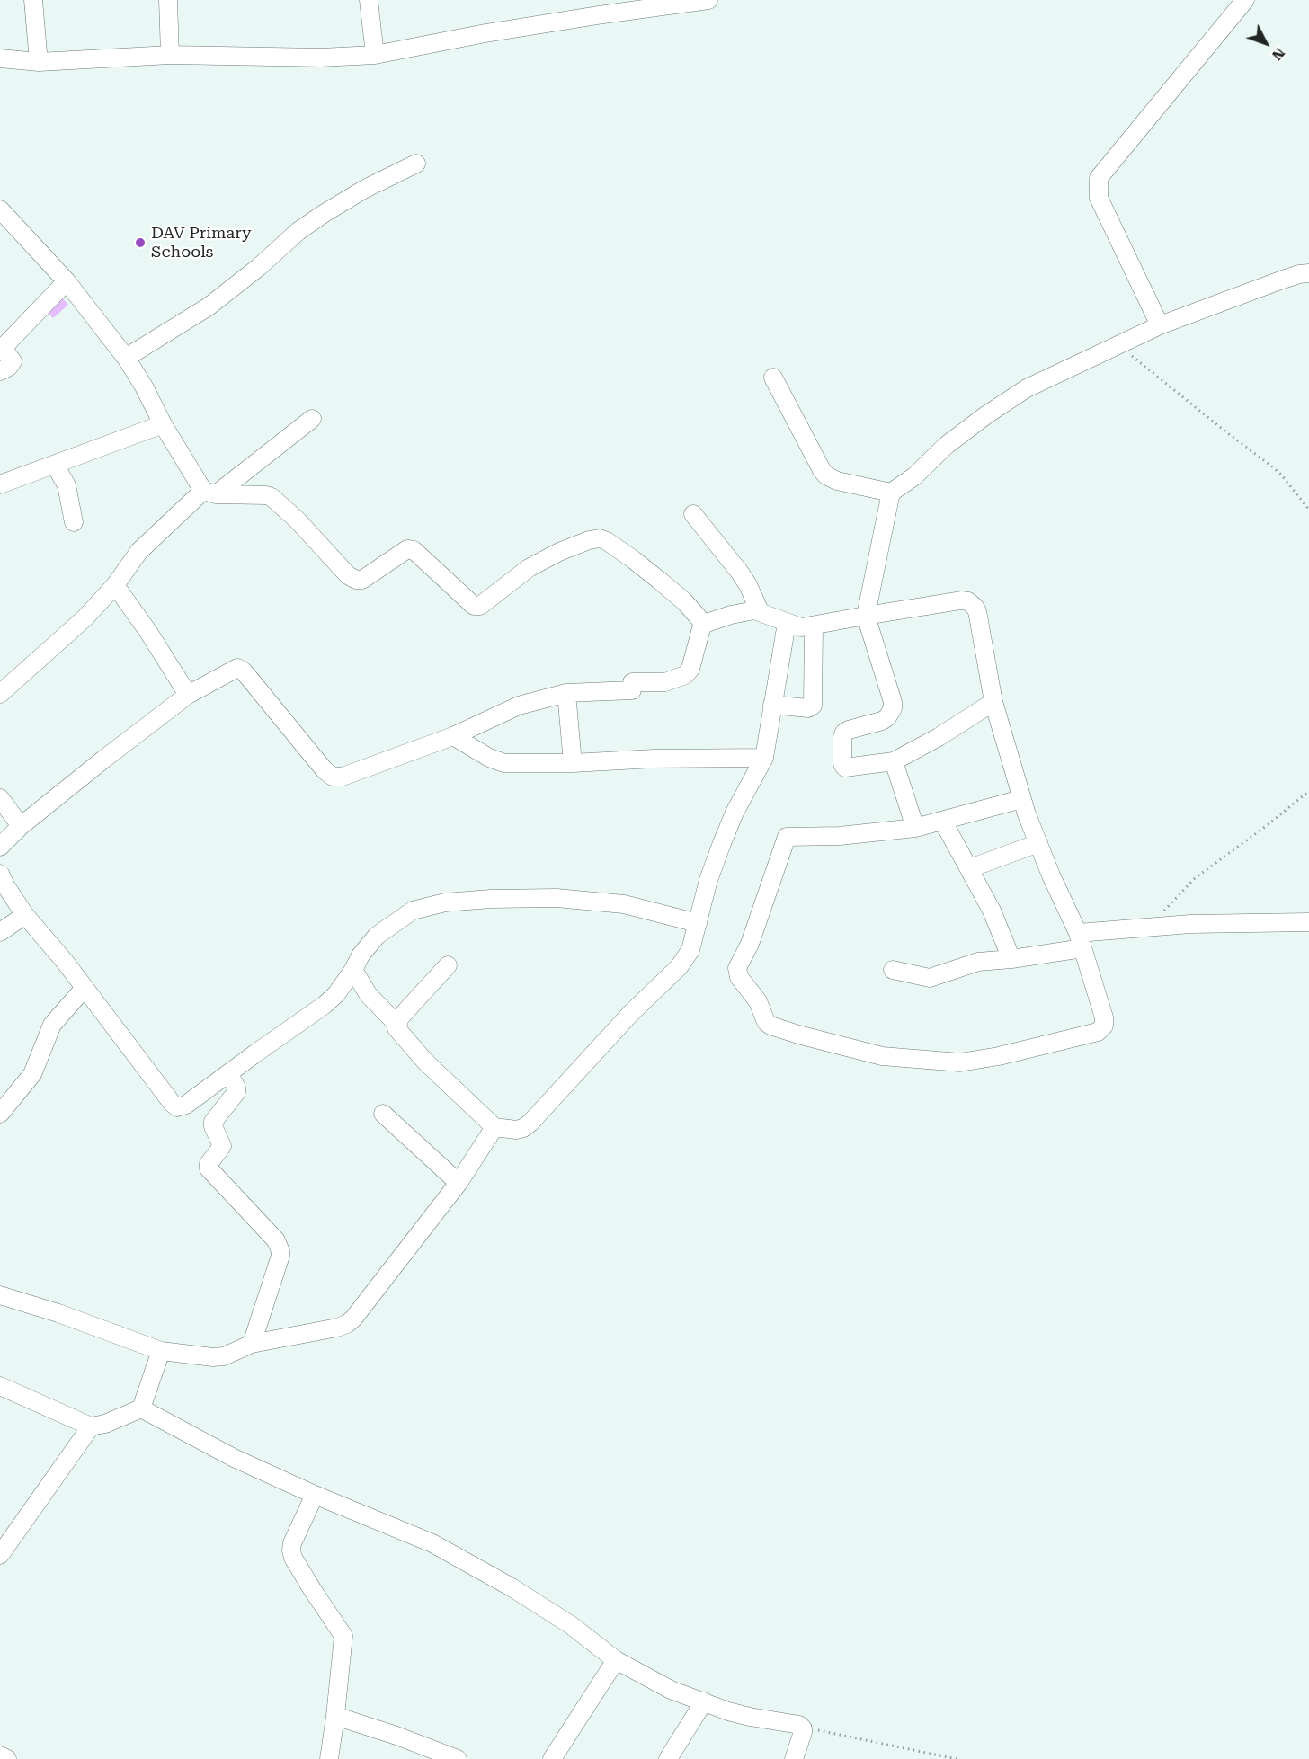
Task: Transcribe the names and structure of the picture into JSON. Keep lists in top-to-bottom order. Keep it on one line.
{"places":["DAV Primary Schools"],"north":"bottom right"}
